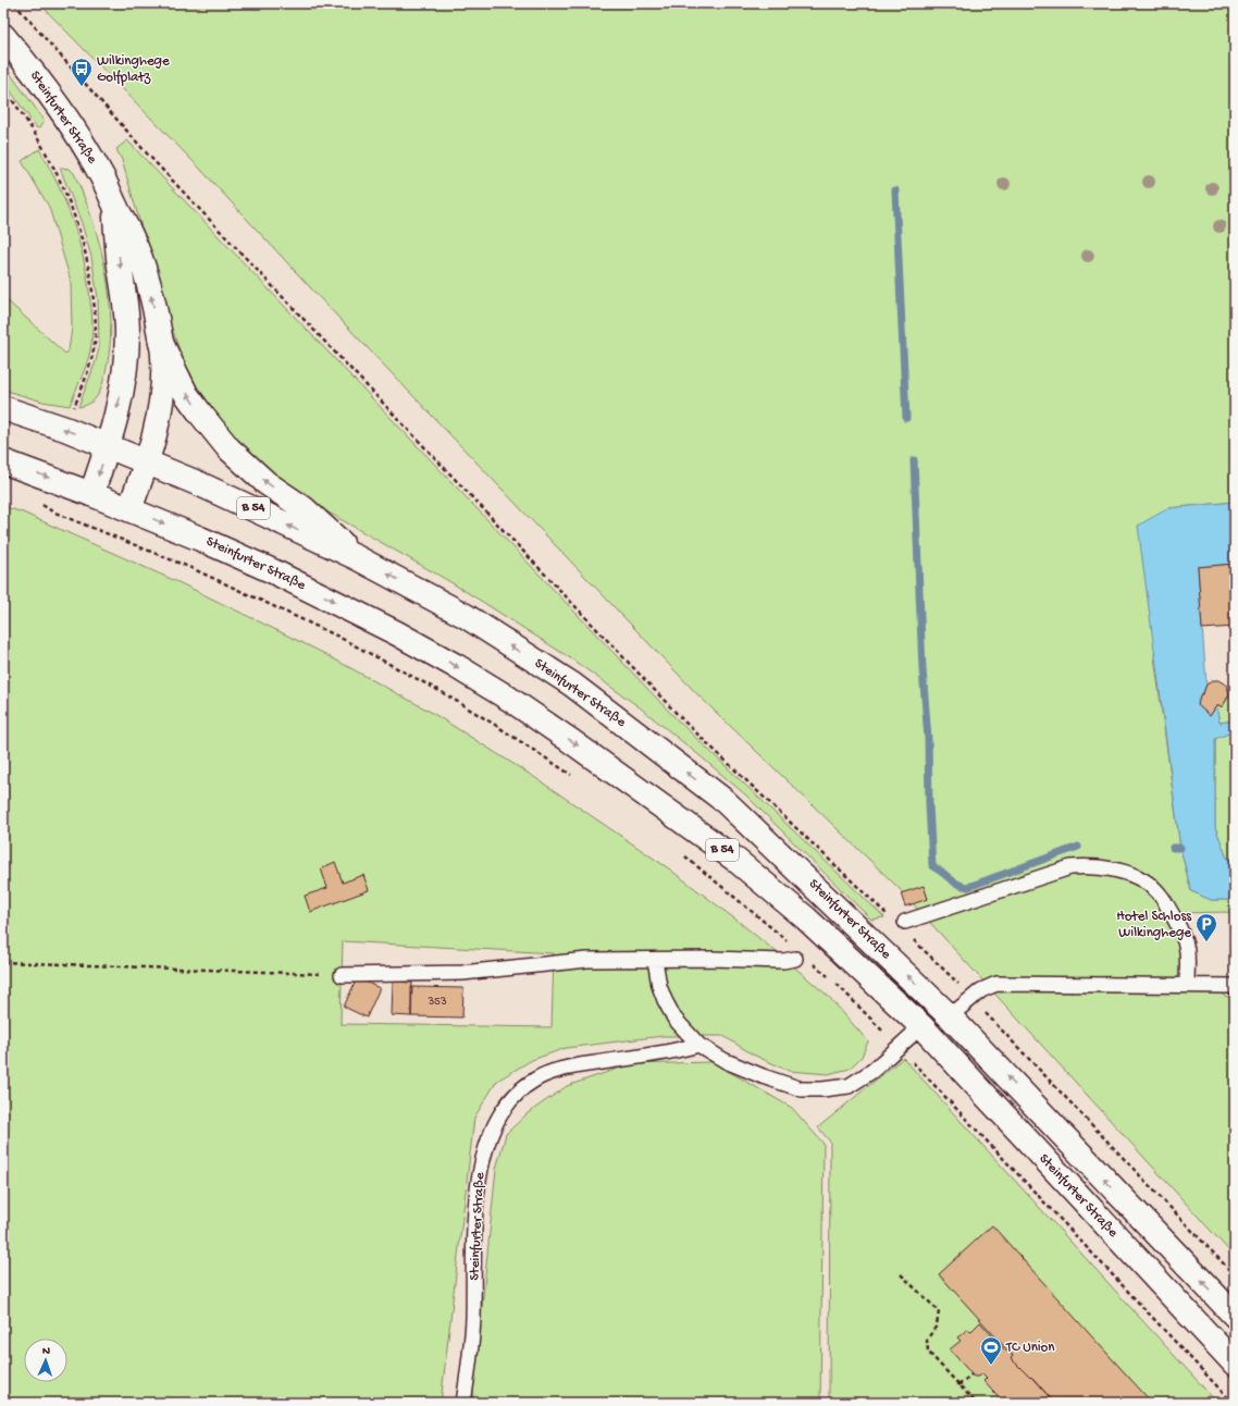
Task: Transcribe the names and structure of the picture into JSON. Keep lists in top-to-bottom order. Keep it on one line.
{"streets":{"main road":["Steinfurter Straße","B 54"]},"crossings":[["Steinfurter Straße","B 54"]],"places":{"bus stop":["Wilkinghege Golfplatz"],"parking":["Hotel Schloss Wilkinghege"],"sports":["TC Union"]},"house_numbers":["353"],"north":"top"}
